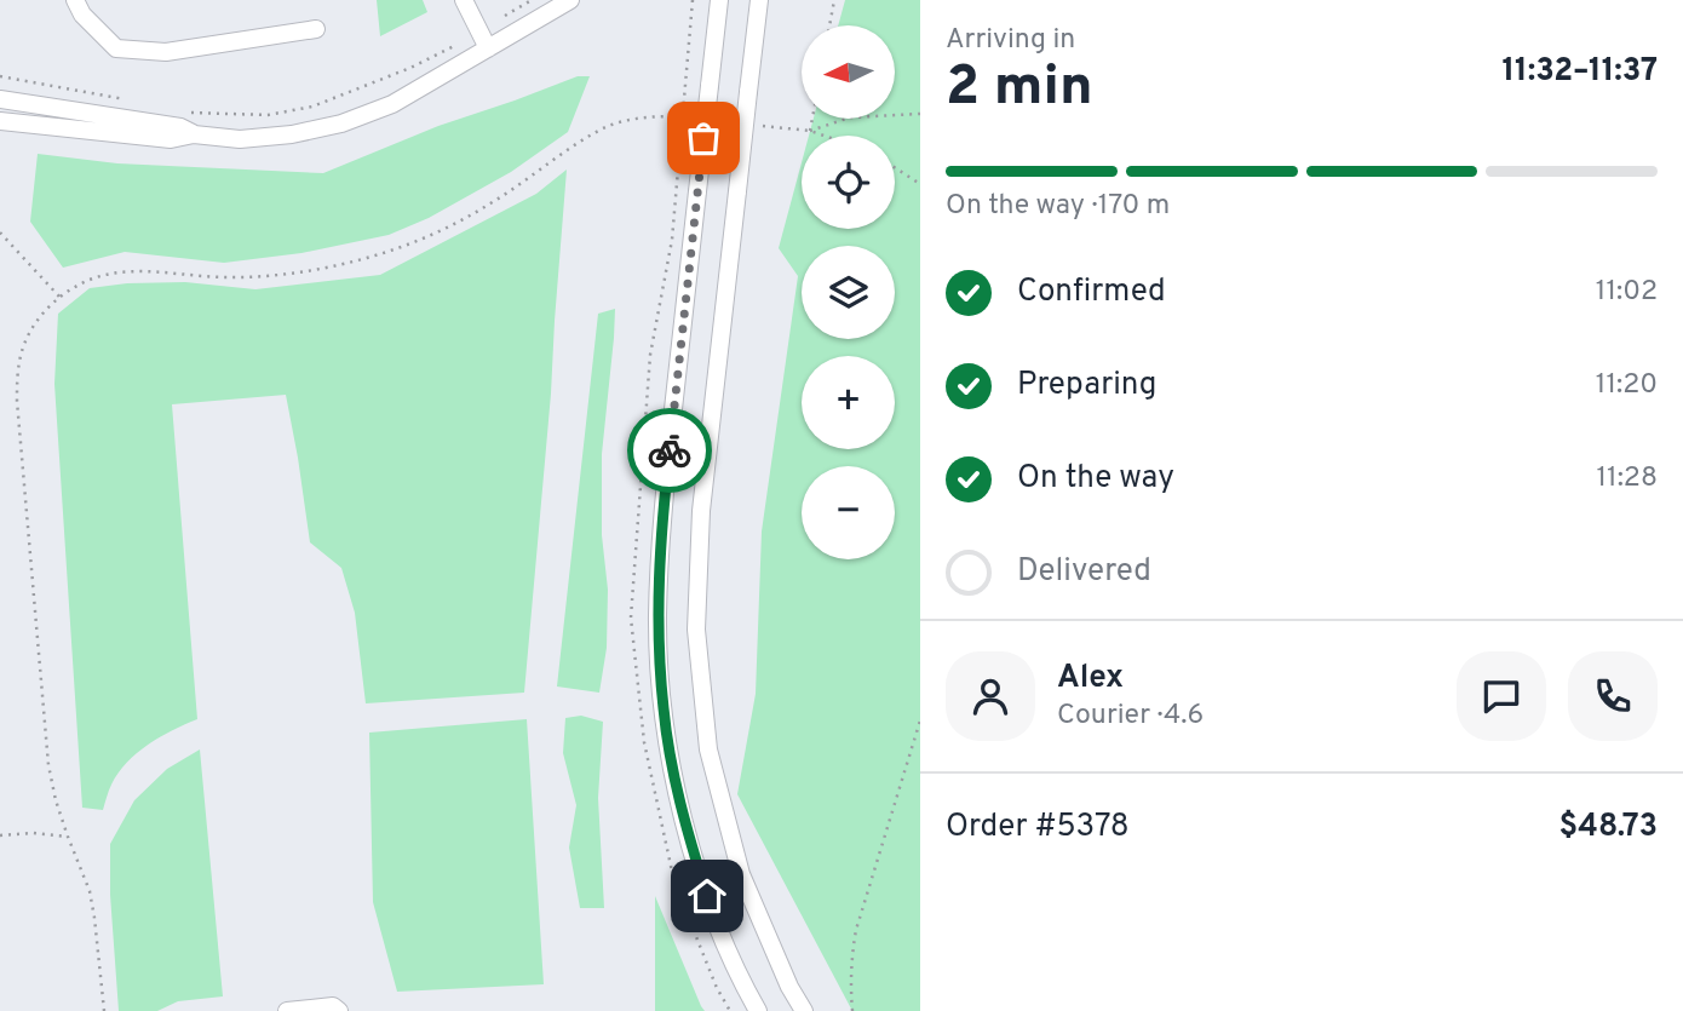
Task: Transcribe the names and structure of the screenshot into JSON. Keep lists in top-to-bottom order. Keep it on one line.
{"north":"left","page":{"heading":["2 min","Arriving in","11:32–11:37"],"panel":["Alex","Courier · 4.6","Order #5378","$48.73"],"map_buttons":["+","−"],"bar":"On the way · 170 m","list":[["Confirmed","11:02"],["Preparing","11:20"],["On the way","11:28"],"Delivered"]}}
